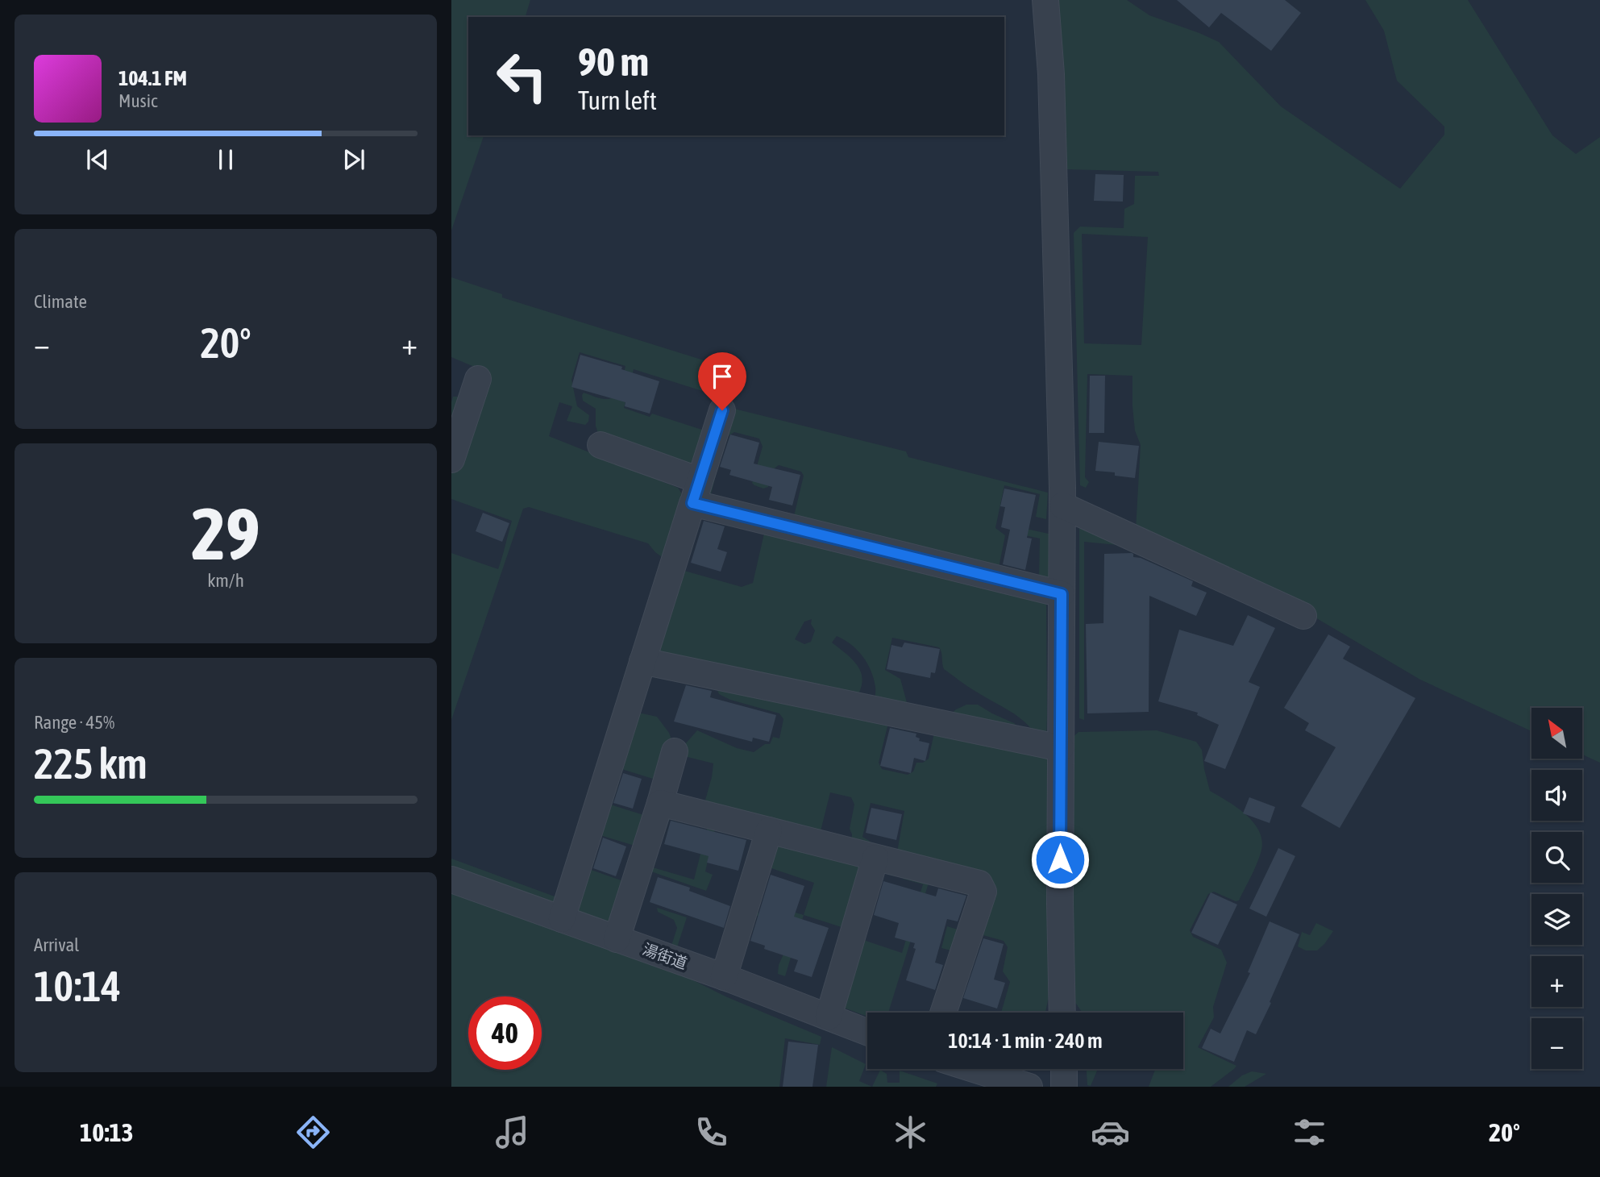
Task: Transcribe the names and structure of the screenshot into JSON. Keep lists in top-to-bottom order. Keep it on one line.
{"streets":{"street":["湯街道"]},"north":"top left","page":{"turn":["90 m","Turn left"],"song":["104.1 FM","Music"],"tile":["Climate",["29","km/h"],["Range · 45%","225 km"],["Arrival","10:14"]],"heat":["−","20°","+"],"map_buttons":["+","−"],"limit":"40","trip":"10:14 · 1 min · 240 m","tabs":["10:13","20°"]}}
